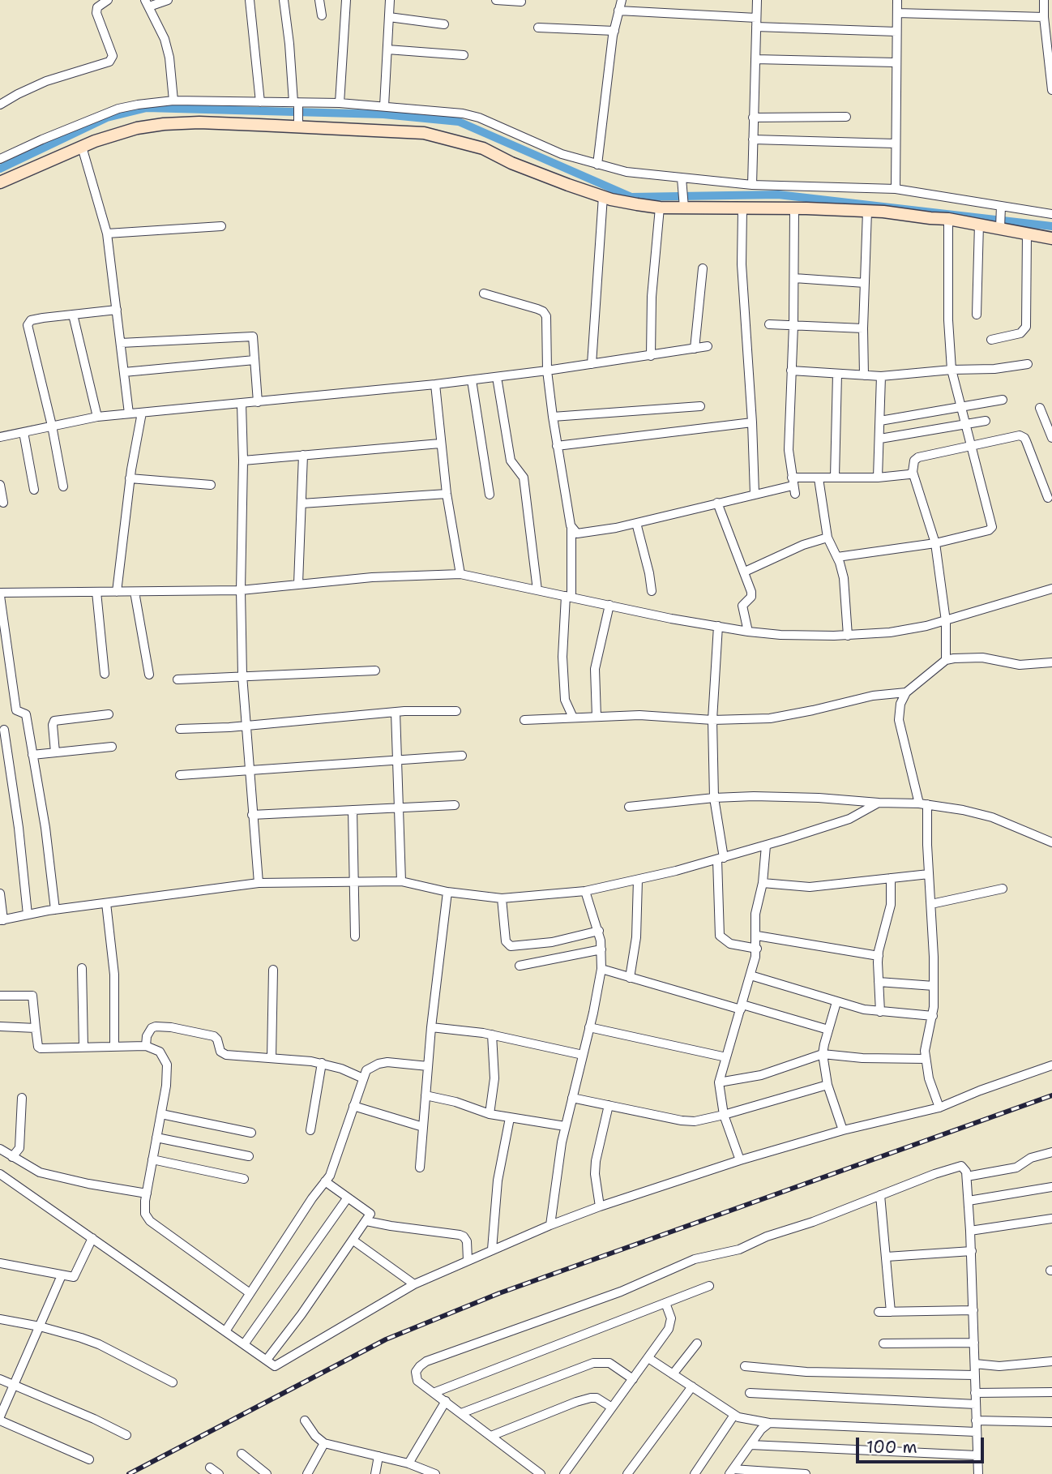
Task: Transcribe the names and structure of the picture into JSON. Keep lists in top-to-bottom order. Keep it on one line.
{"scale_bar":"100 m"}
